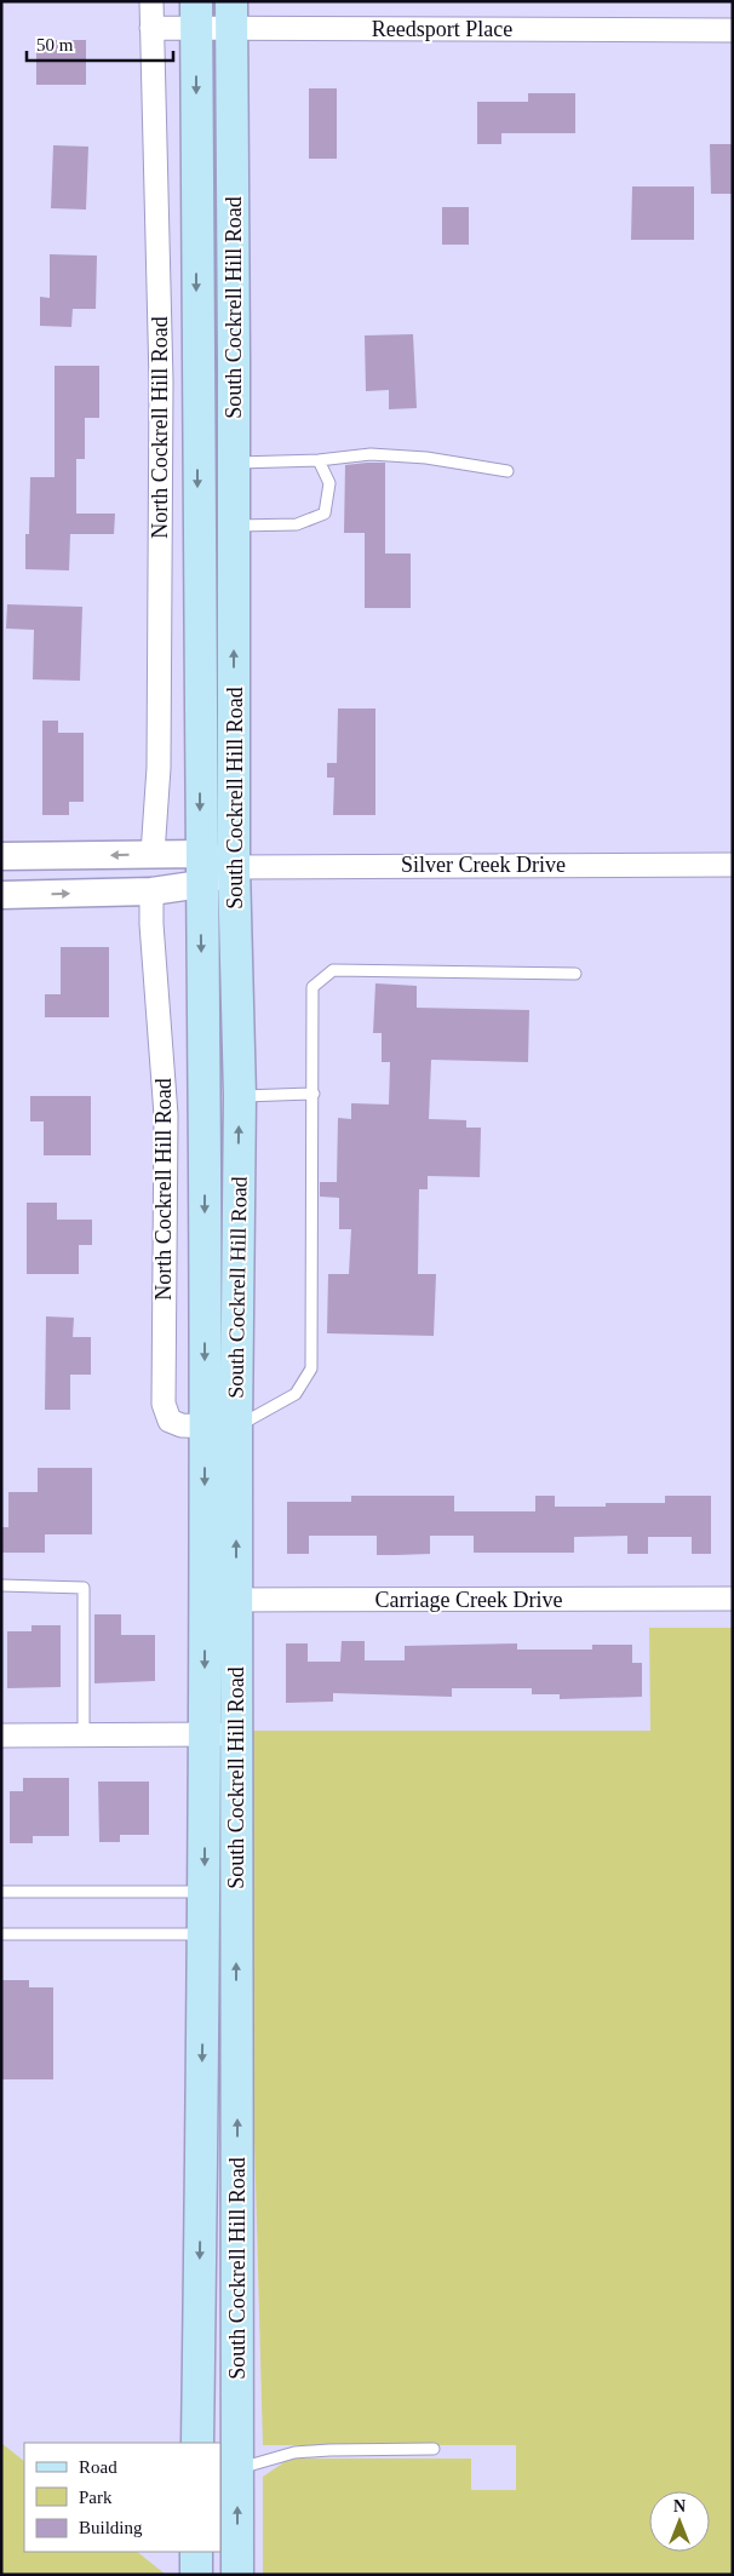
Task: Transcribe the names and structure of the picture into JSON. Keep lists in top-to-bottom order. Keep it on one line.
{"streets":{"main road":["South Cockrell Hill Road"],"street":["Reedsport Place","North Cockrell Hill Road","Silver Creek Drive","Carriage Creek Drive"]},"crossings":[["Reedsport Place","South Cockrell Hill Road"],["Reedsport Place","North Cockrell Hill Road"],["South Cockrell Hill Road","North Cockrell Hill Road"],["South Cockrell Hill Road","Silver Creek Drive"],["South Cockrell Hill Road","Carriage Creek Drive"],["North Cockrell Hill Road","Silver Creek Drive"]],"legend":["Road","Park","Building"],"scale_bar":"50 m","north":"top"}
